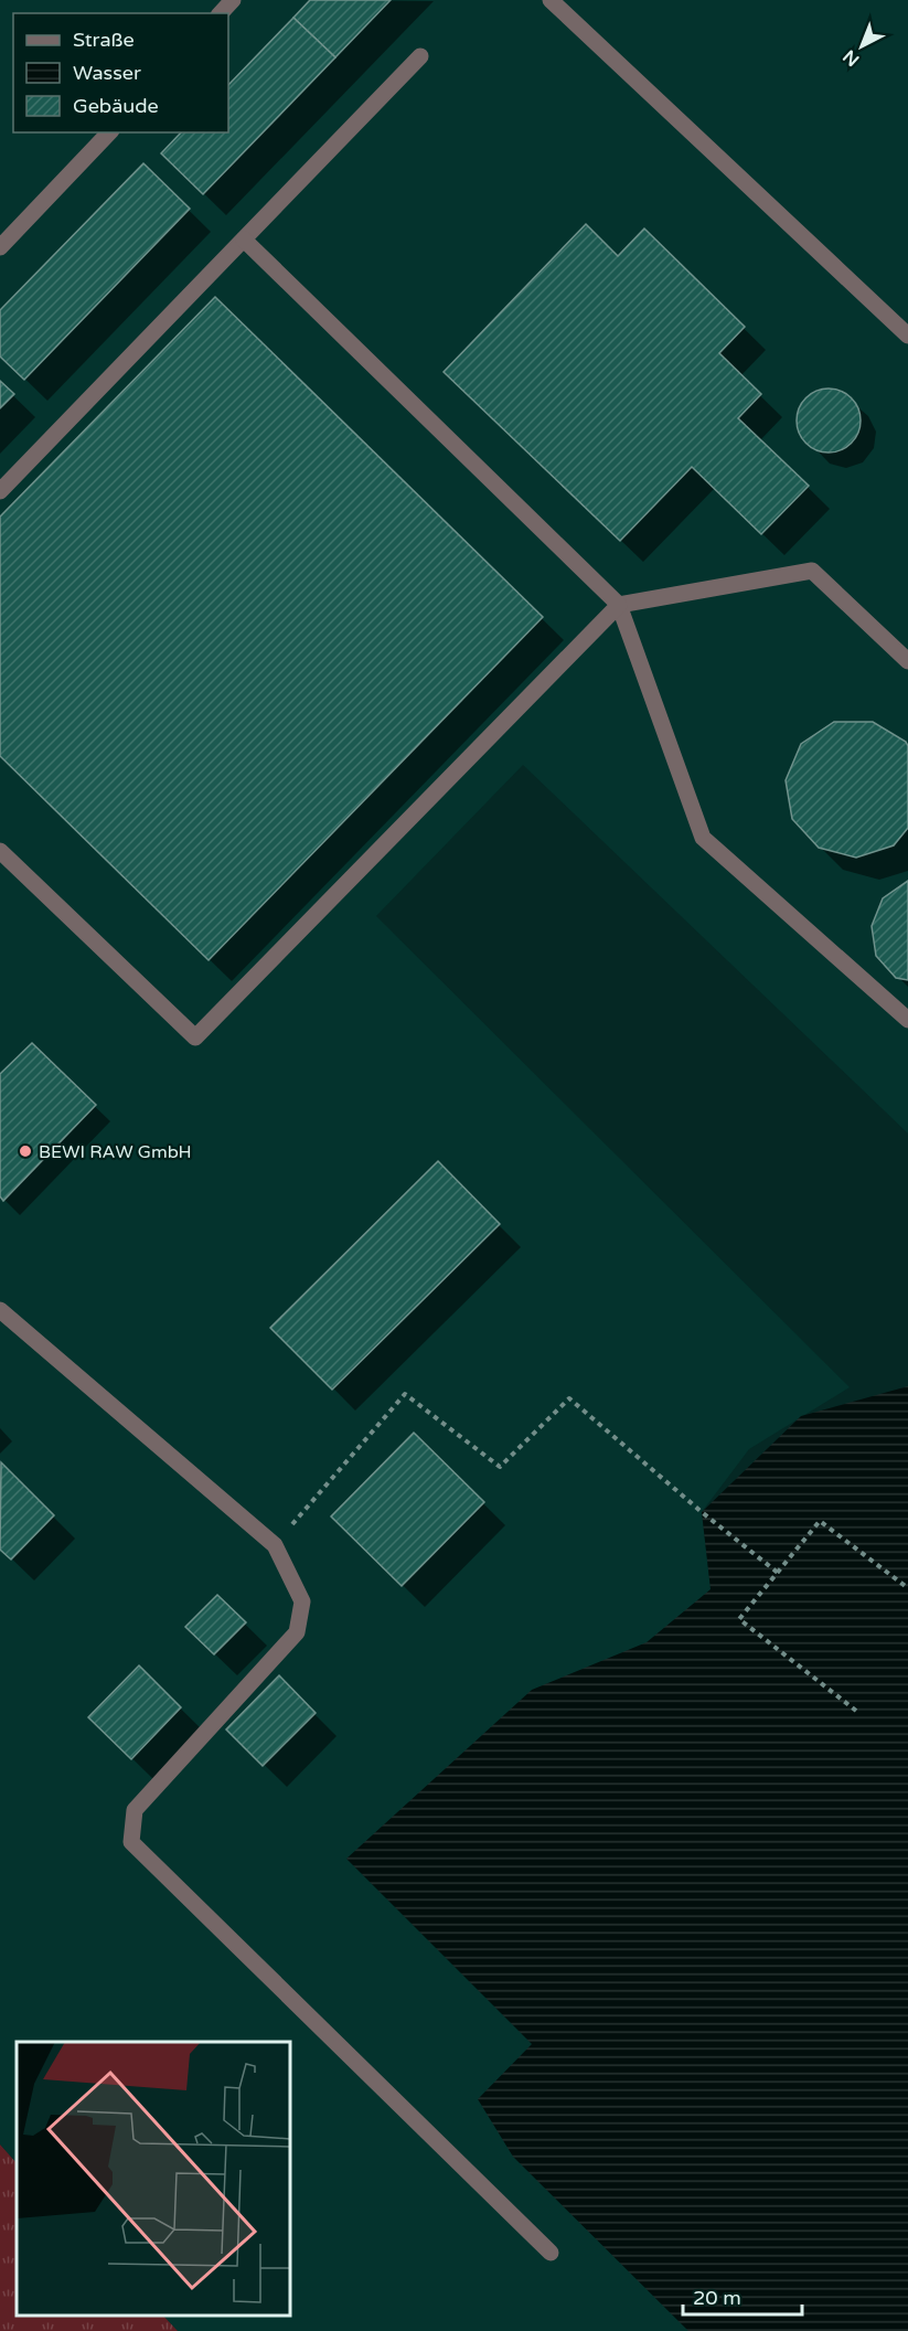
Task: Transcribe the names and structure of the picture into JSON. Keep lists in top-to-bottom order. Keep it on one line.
{"places":["BEWI RAW GmbH"],"legend":["Straße","Wasser","Gebäude"],"scale_bar":"20 m","north":"bottom left"}
